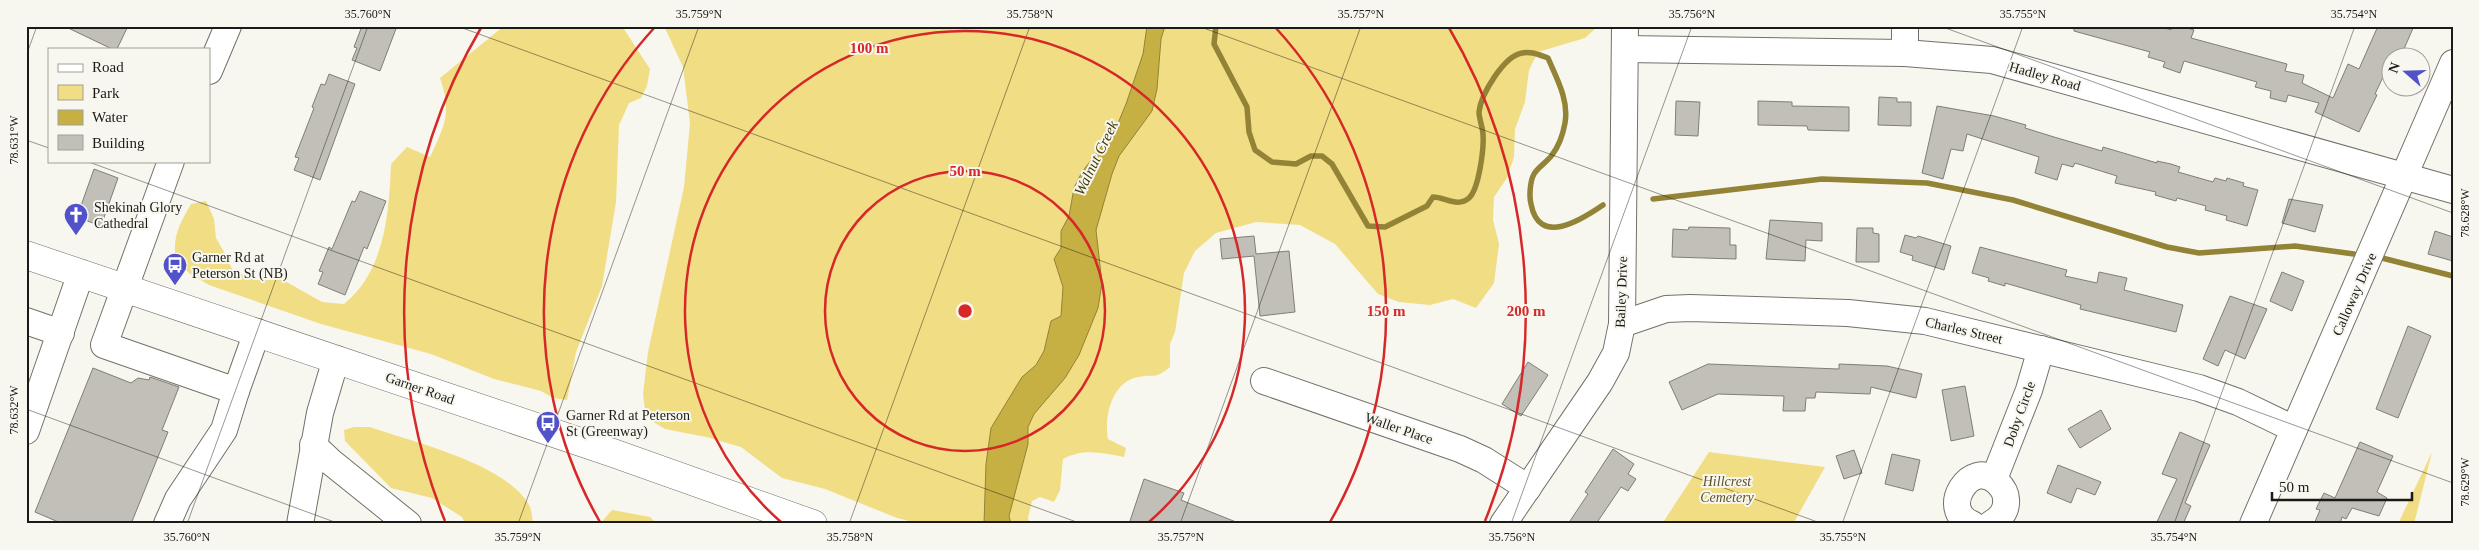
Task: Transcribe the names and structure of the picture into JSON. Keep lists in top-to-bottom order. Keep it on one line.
{"streets":{"main road":["Garner Road"],"street":["Hadley Road","Bailey Drive","Calloway Drive","Charles Street","Doby Circle","Waller Place"]},"crossings":[["Hadley Road","Bailey Drive"],["Hadley Road","Calloway Drive"],["Bailey Drive","Charles Street"],["Bailey Drive","Waller Place"],["Calloway Drive","Charles Street"],["Charles Street","Doby Circle"]],"water":["Walnut Creek"],"parks":["Hillcrest Cemetery"],"places":{"church":["Shekinah Glory Cathedral"],"bus stop":["Garner Rd at Peterson St (NB)","Garner Rd at Peterson St (Greenway)"]},"legend":["Road","Park","Water","Building"],"scale_bar":"50 m","north":"left","coordinates":["35.760°N","35.759°N","35.758°N","35.757°N","35.756°N","35.755°N","35.754°N","78.631°W","78.628°W","78.632°W","78.629°W"],"rings":["100 m","50 m","150 m","200 m"]}
